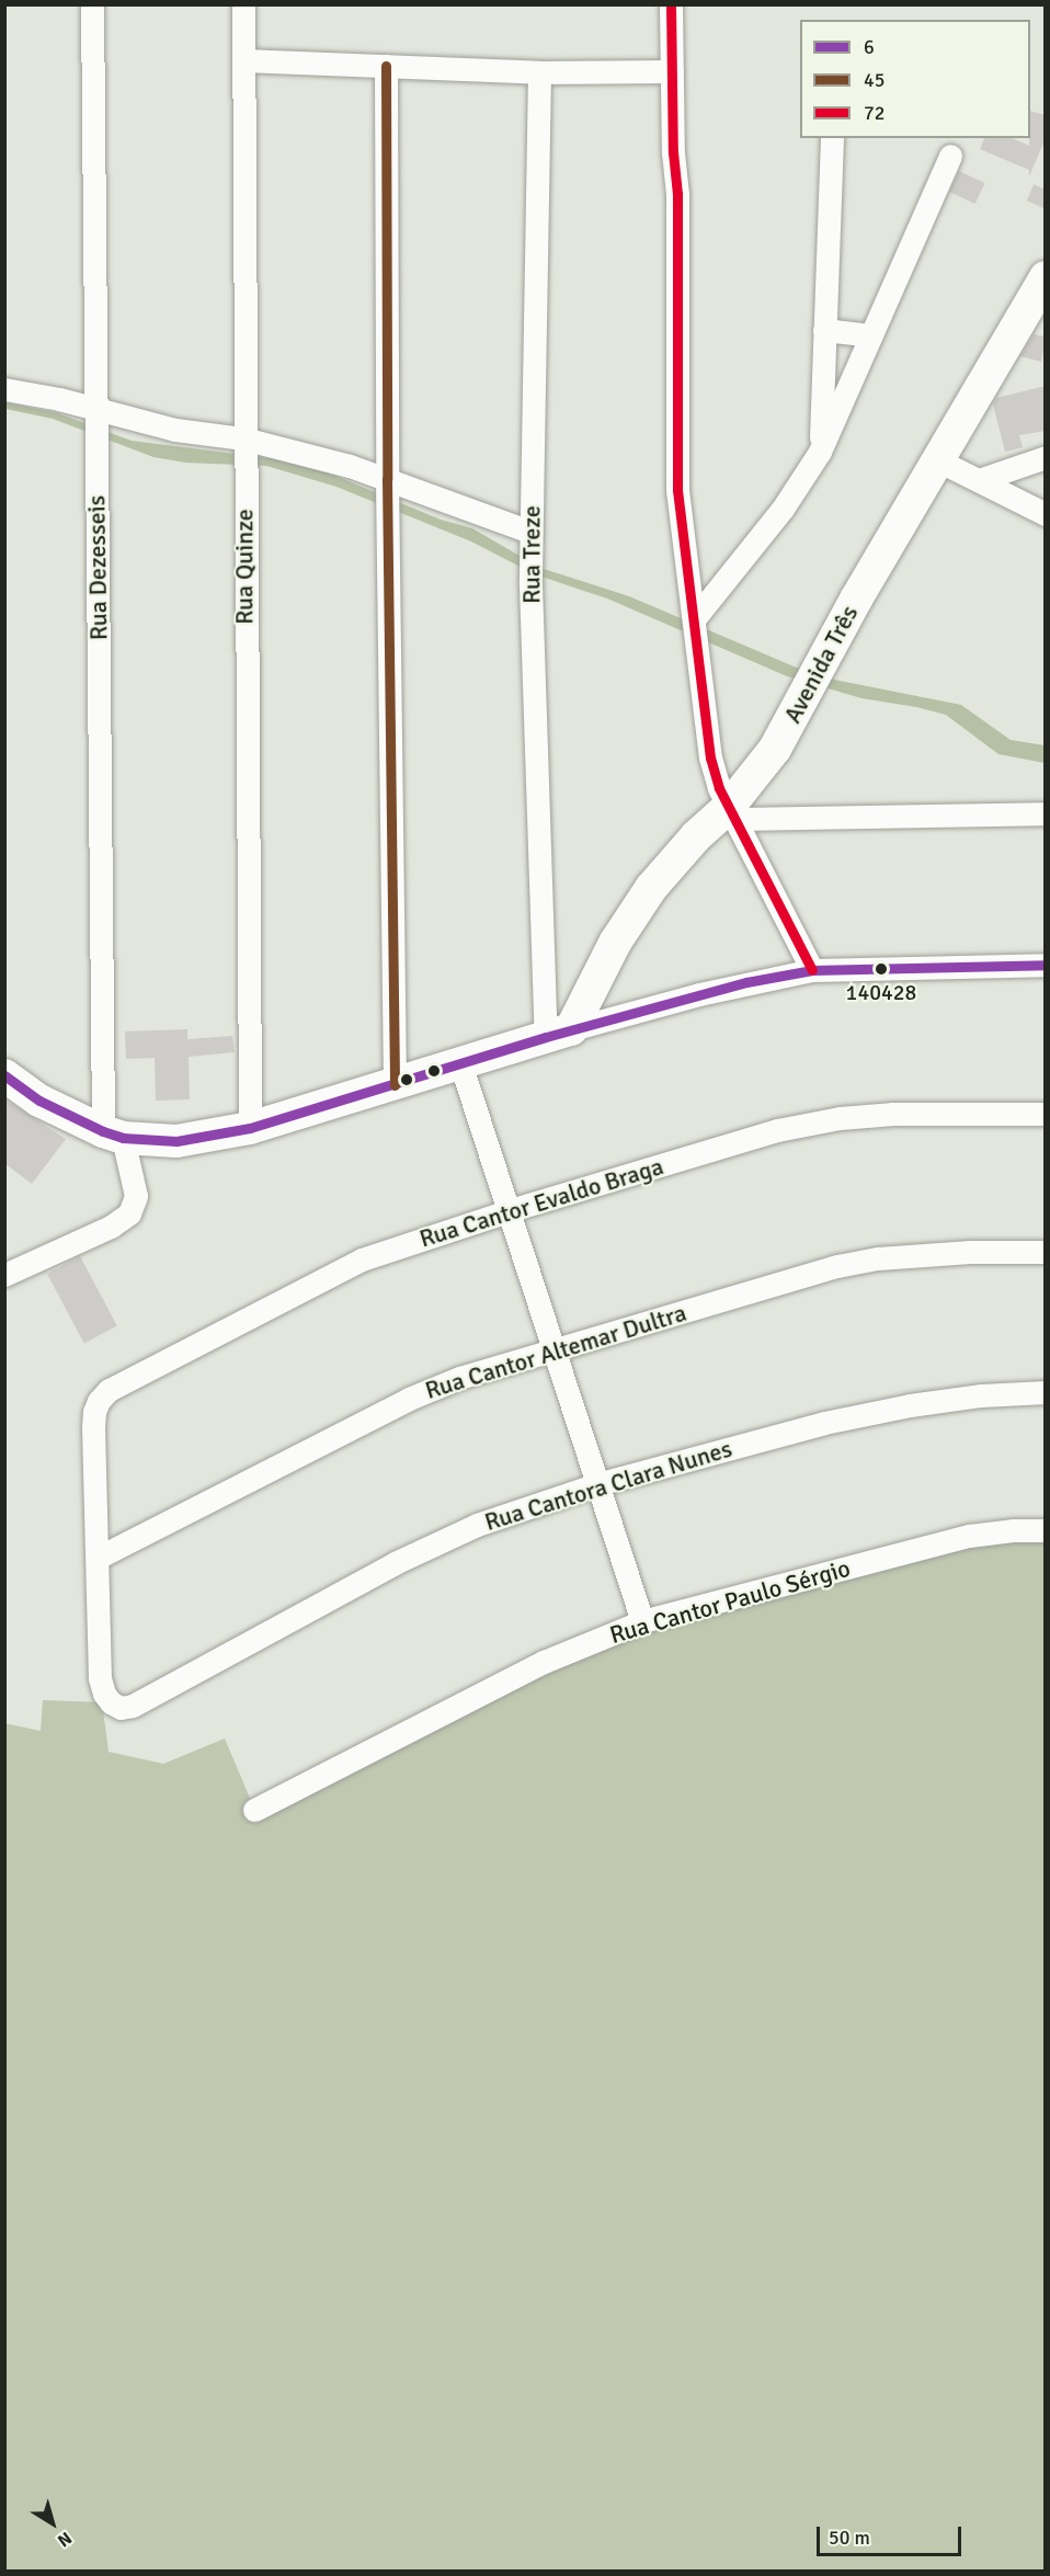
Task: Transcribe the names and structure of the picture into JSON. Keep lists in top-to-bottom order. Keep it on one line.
{"streets":{"street":["Rua Treze","Rua Quinze","Rua Dezesseis","Avenida Três","Rua Cantor Evaldo Braga","Rua Cantor Altemar Dultra","Rua Cantora Clara Nunes","Rua Cantor Paulo Sérgio"]},"crossings":[["Rua Treze","Avenida Três"],["Rua Cantor Evaldo Braga","Rua Cantor Altemar Dultra"],["Rua Cantor Evaldo Braga","Rua Cantora Clara Nunes"]],"places":["140428"],"lines":["transit line 72","transit line 45","transit line 6"],"legend":["6","45","72"],"scale_bar":"50 m","north":"bottom right"}
